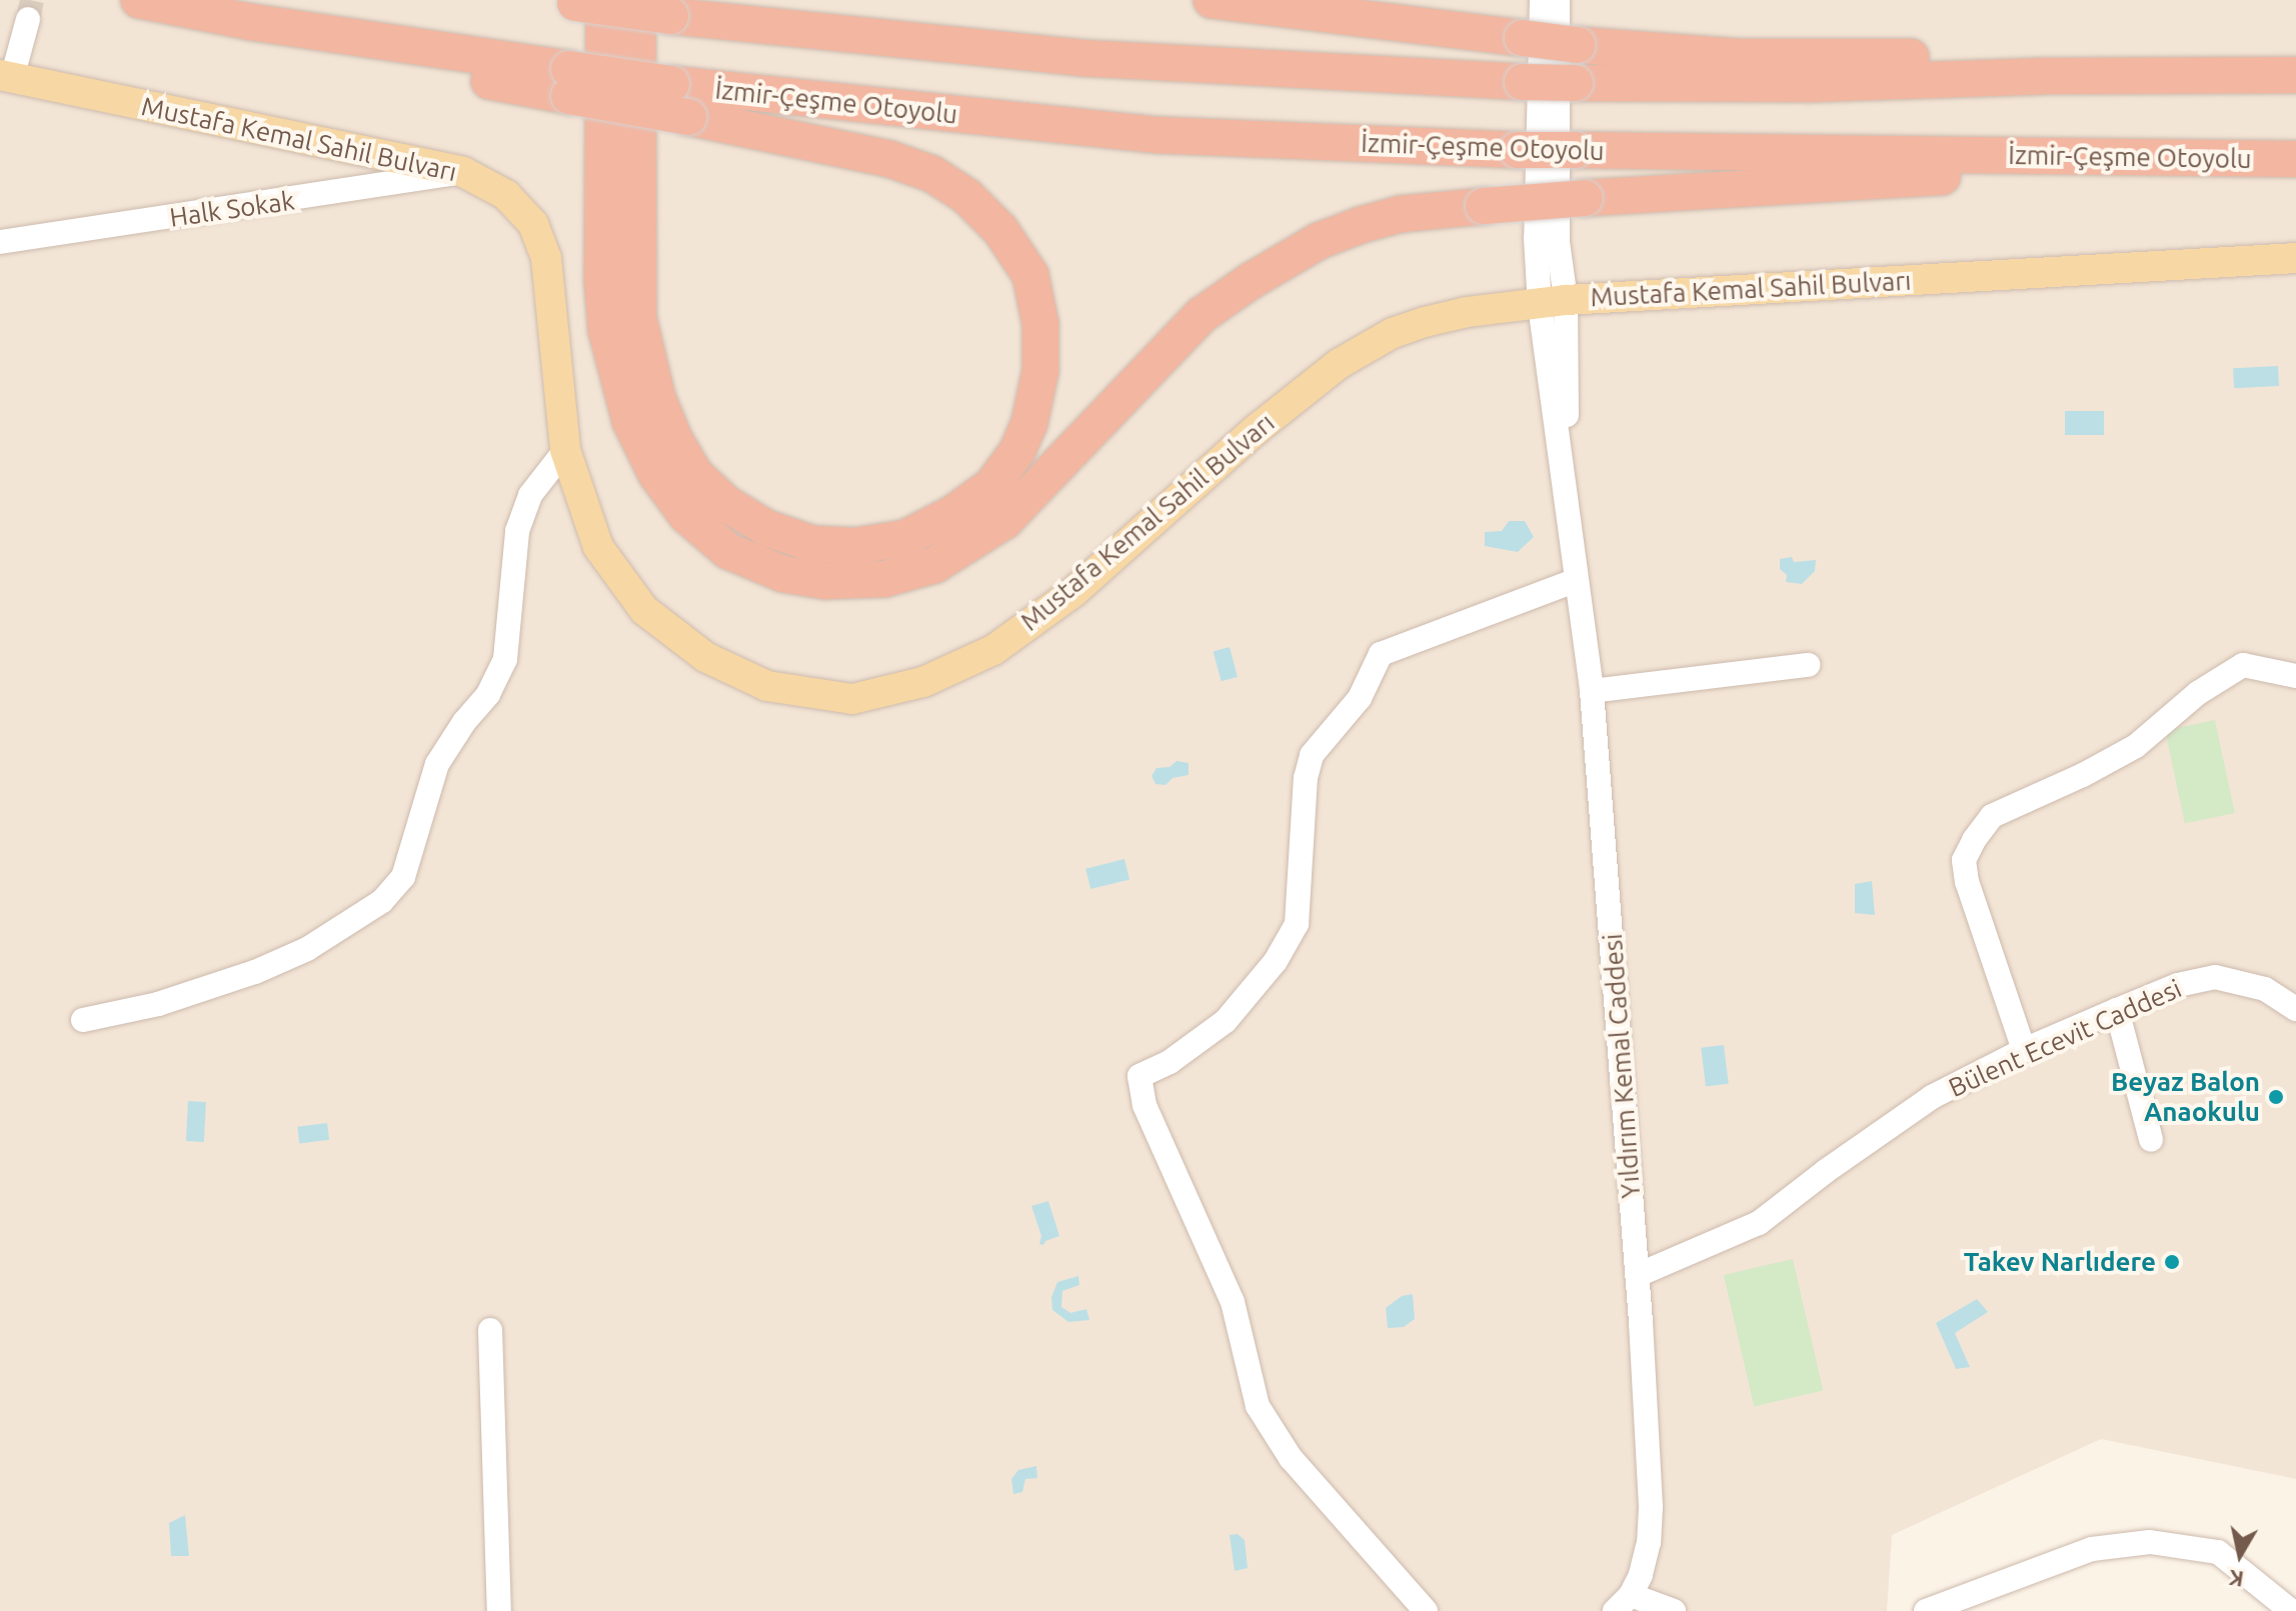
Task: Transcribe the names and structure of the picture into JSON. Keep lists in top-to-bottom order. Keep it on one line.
{"streets":{"highway":["İzmir-Çeşme Otoyolu"],"main road":["Mustafa Kemal Sahil Bulvarı"],"street":["Halk Sokak","Bülent Ecevit Caddesi","Yıldırım Kemal Caddesi"]},"crossings":[["Mustafa Kemal Sahil Bulvarı","Halk Sokak"],["Mustafa Kemal Sahil Bulvarı","Yıldırım Kemal Caddesi"],["Bülent Ecevit Caddesi","Yıldırım Kemal Caddesi"]],"places":["Beyaz Balon Anaokulu","Takev Narlıdere"],"north":"bottom"}
